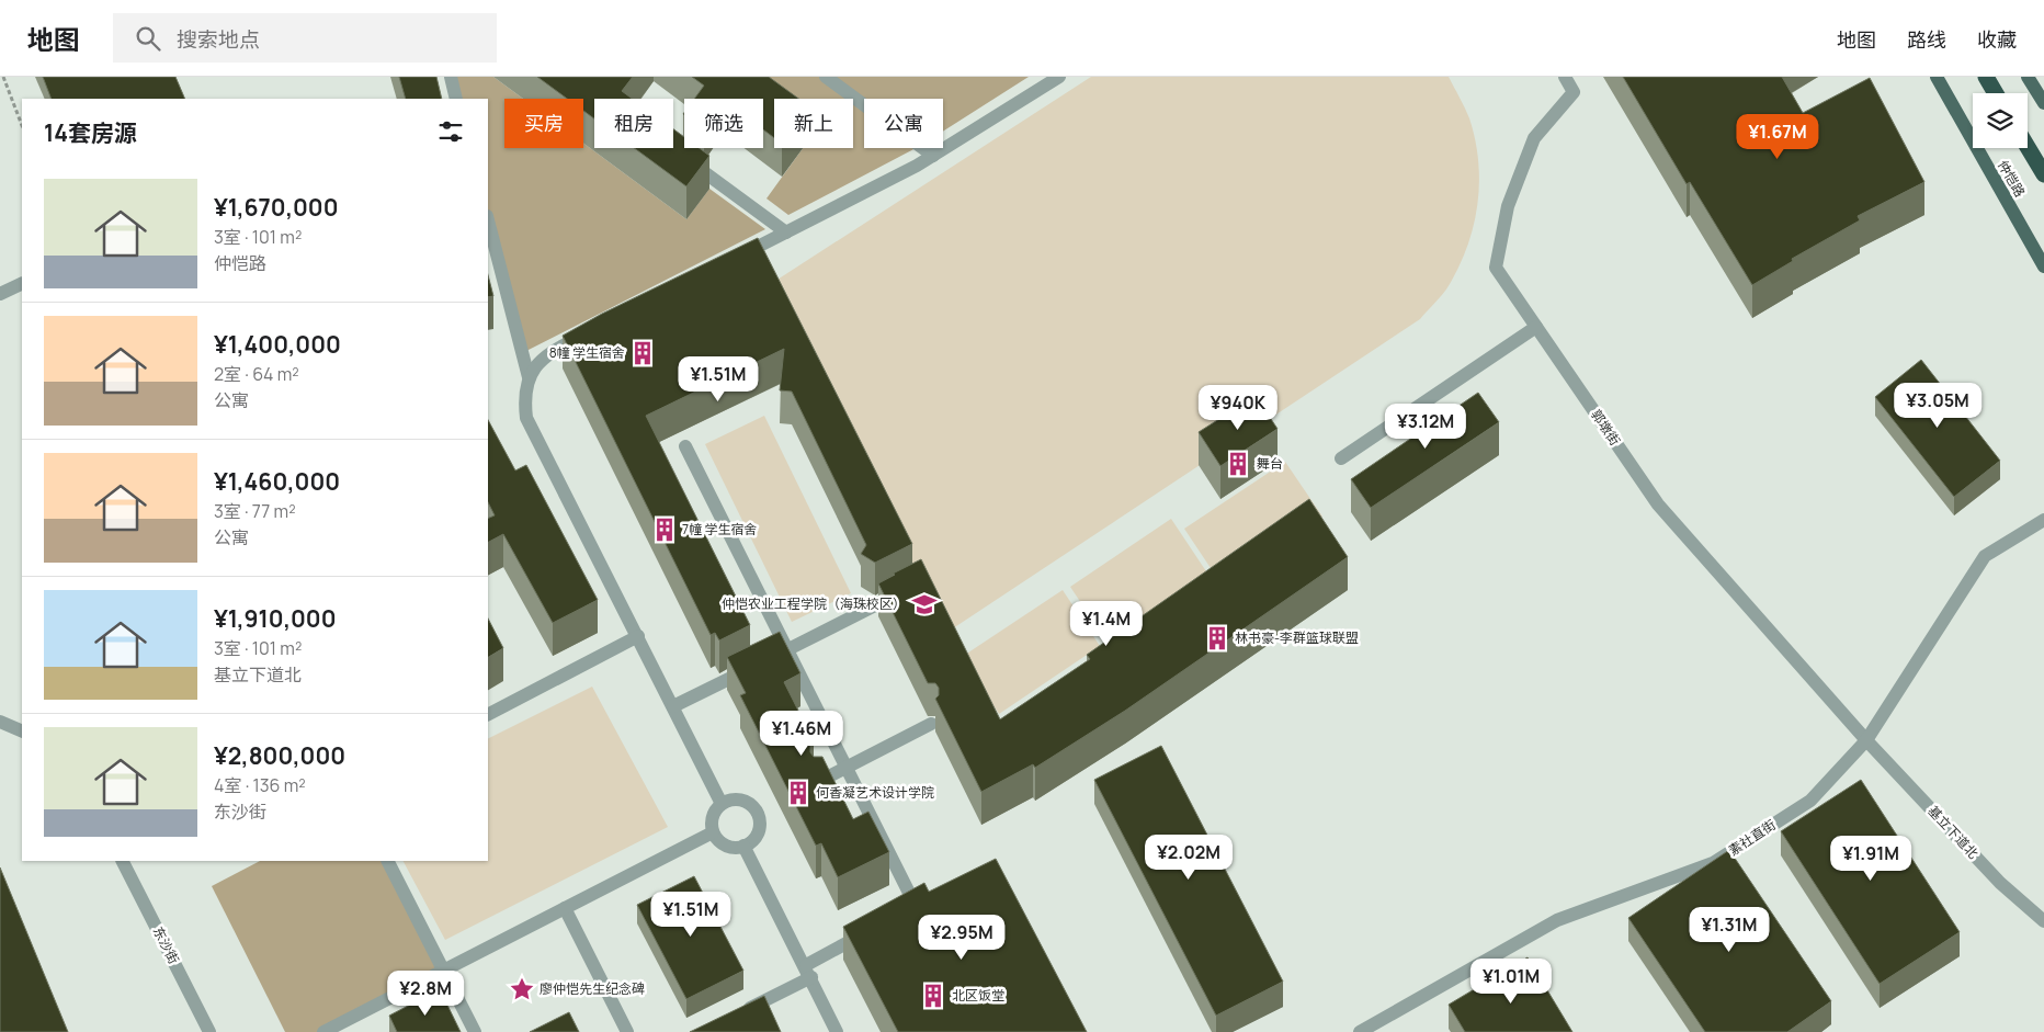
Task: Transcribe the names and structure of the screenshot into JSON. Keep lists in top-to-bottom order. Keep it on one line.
{"streets":{"main road":["仲恺路"],"street":["郭墩街","基立下道北","素社直街","东沙街"]},"crossings":[["郭墩街","基立下道北"],["郭墩街","素社直街"],["基立下道北","素社直街"]],"places":{"building":["8幢 学生宿舍","舞台","7幢 学生宿舍","林书豪-李群篮球联盟","何香凝艺术设计学院","北区饭堂"],"school or university":["仲恺农业工程学院（海珠校区）"],"place":["廖仲恺先生纪念碑"]},"page":{"header":"地图","search":"搜索地点","nav":["地图","路线","收藏"],"chip":["买房","租房","筛选","新上","公寓"],"heading":"14套房源","price":["¥1.67M","¥1.51M","¥3.05M","¥940K","¥3.12M","¥1.4M","¥1.46M","¥2.02M","¥1.91M","¥1.51M","¥1.31M","¥2.95M","¥1.01M","¥2.8M"],"list":[{"name":"¥1,670,000","note":"3室 · 101 m² · 仲恺路"},{"name":"¥1,400,000","note":"2室 · 64 m² · 公寓"},{"name":"¥1,460,000","note":"3室 · 77 m² · 公寓"},{"name":"¥1,910,000","note":"3室 · 101 m² · 基立下道北"},{"name":"¥2,800,000","note":"4室 · 136 m² · 东沙街"}]}}
